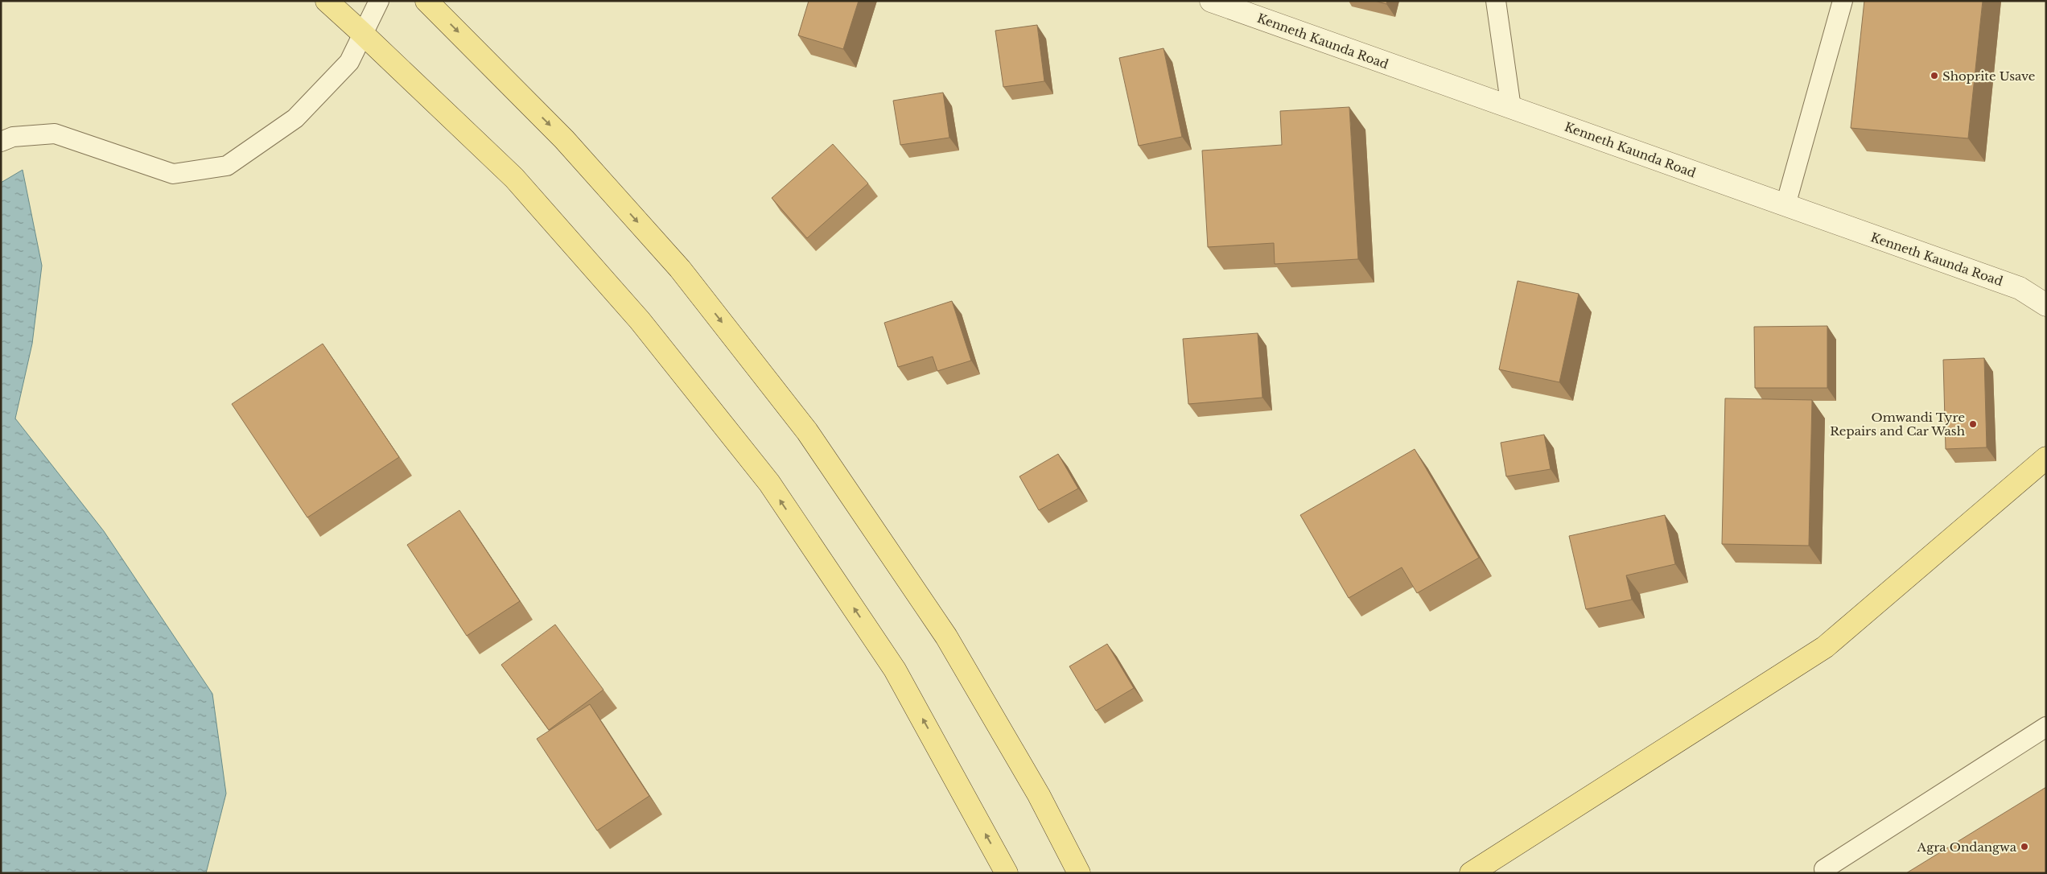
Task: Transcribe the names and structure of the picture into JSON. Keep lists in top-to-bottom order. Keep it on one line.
{"streets":{"street":["Kenneth Kaunda Road"]},"places":["Shoprite Usave","Omwandi Tyre Repairs and Car Wash","Agra Ondangwa"]}
